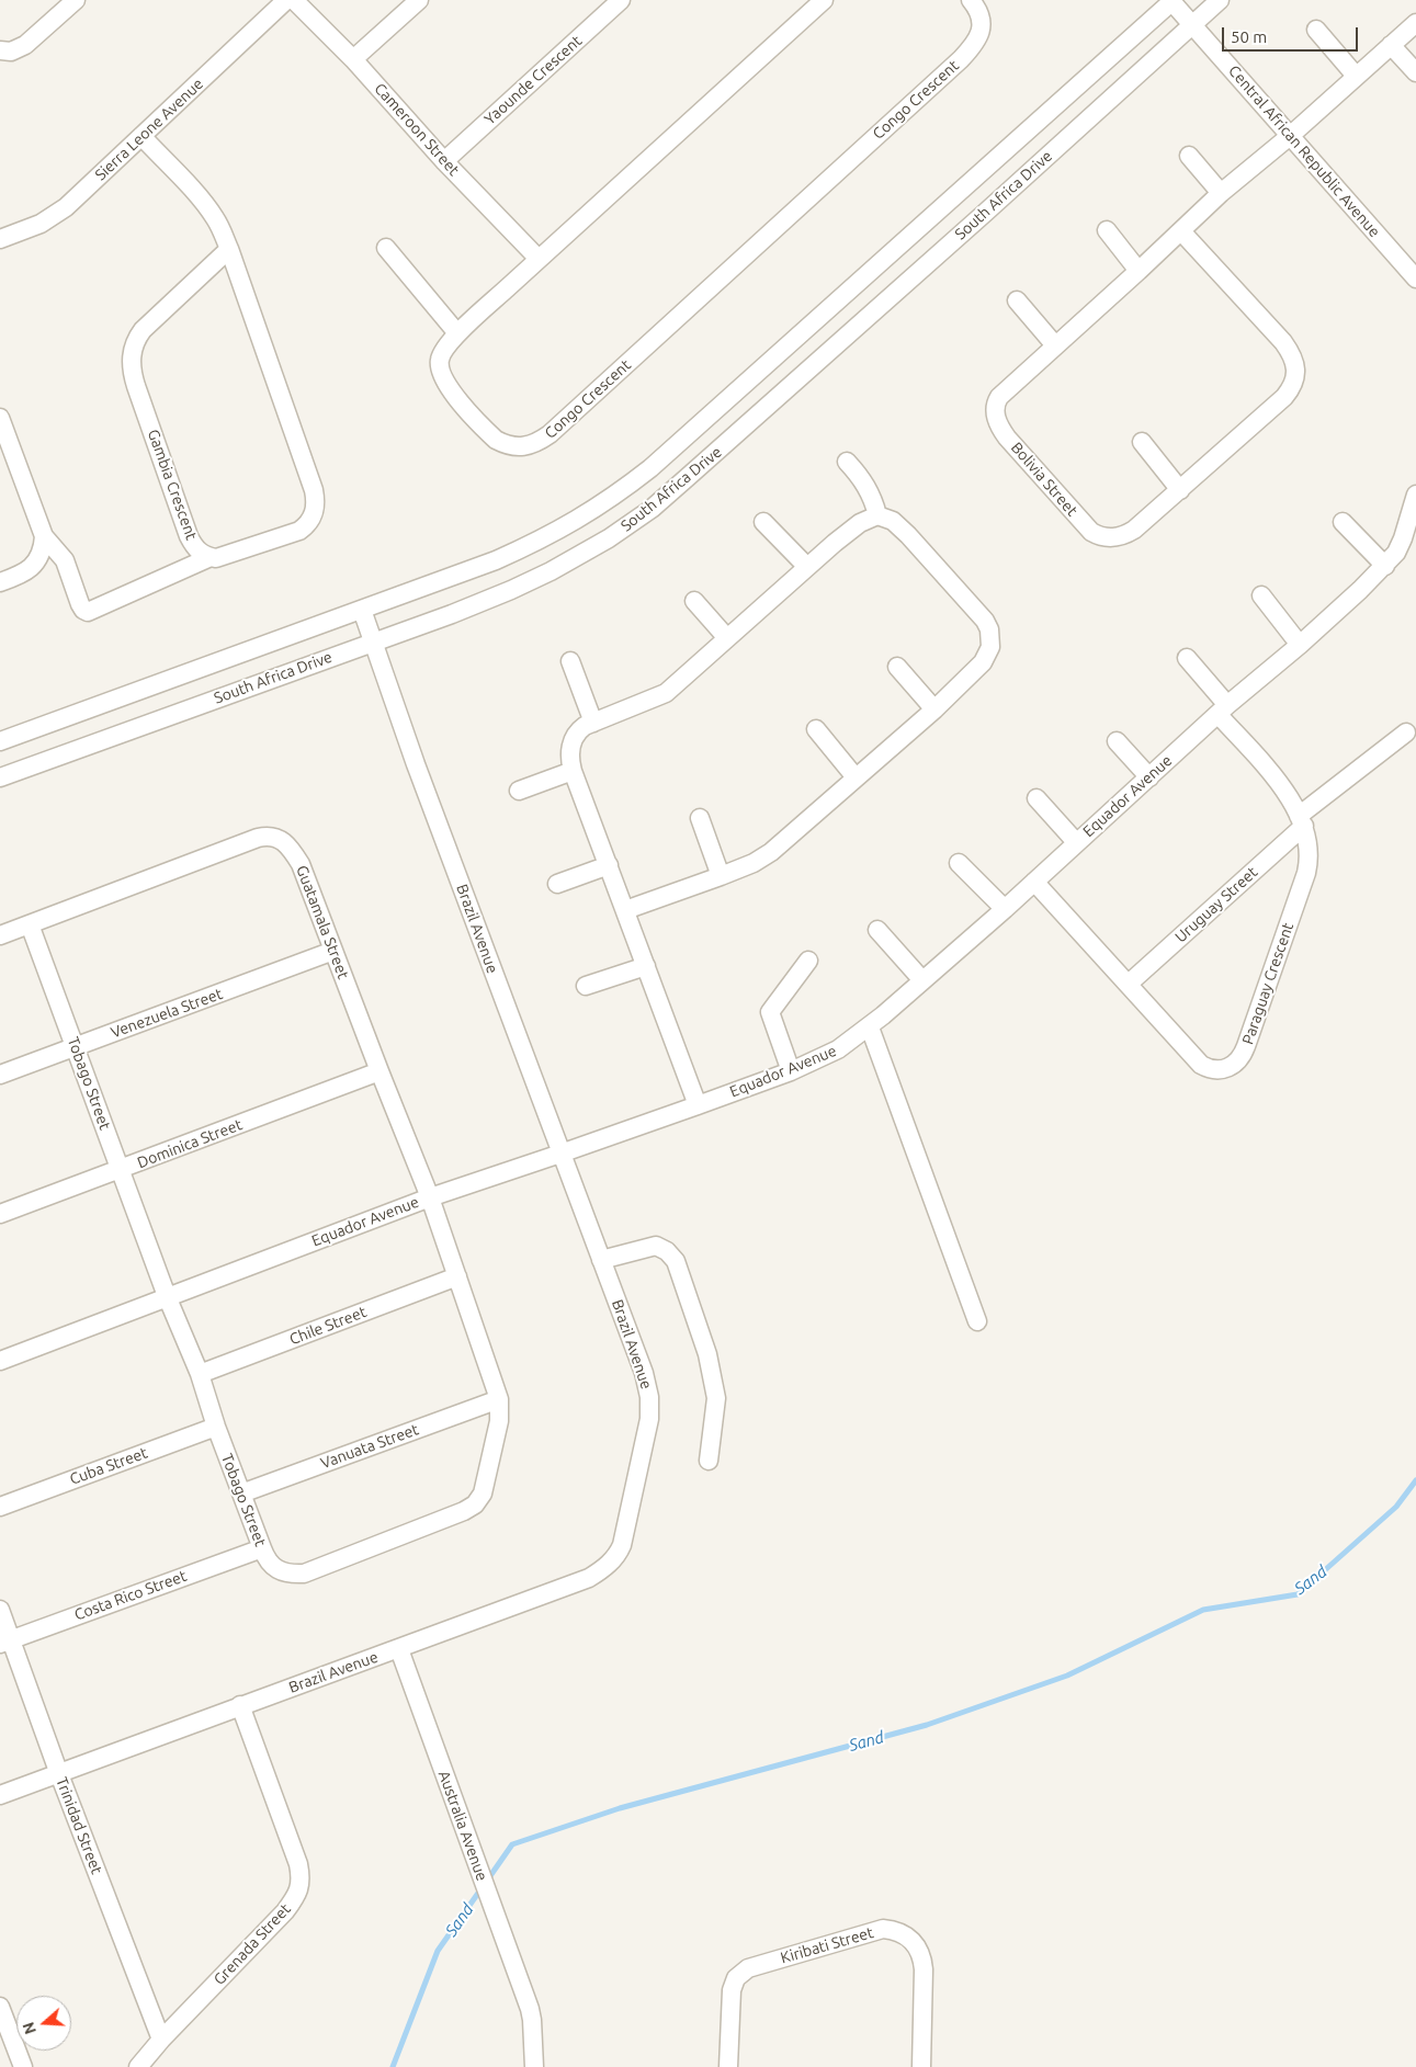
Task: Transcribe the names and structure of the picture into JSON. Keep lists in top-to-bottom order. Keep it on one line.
{"streets":{"street":["Yaounde Crescent","Congo Crescent","Sierra Leone Avenue","Cameroon Street","Central African Republic Avenue","South Africa Drive","Bolivia Street","Gambia Crescent","Equador Avenue","Uruguay Street","Guatamala Street","Brazil Avenue","Paraguay Crescent","Venezuela Street","Tobago Street","Dominica Street","Chile Street","Vanuata Street","Cuba Street","Costa Rico Street","Trinidad Street","Australia Avenue","Grenada Street","Kiribati Street"]},"crossings":[["Yaounde Crescent","Cameroon Street"],["Congo Crescent","Cameroon Street"],["Central African Republic Avenue","South Africa Drive"],["Central African Republic Avenue","Bolivia Street"],["South Africa Drive","Brazil Avenue"],["Equador Avenue","Guatamala Street"],["Equador Avenue","Brazil Avenue"],["Equador Avenue","Paraguay Crescent"],["Equador Avenue","Tobago Street"],["Uruguay Street","Paraguay Crescent"],["Guatamala Street","Venezuela Street"],["Guatamala Street","Tobago Street"],["Guatamala Street","Dominica Street"],["Brazil Avenue","Trinidad Street"],["Brazil Avenue","Australia Avenue"],["Brazil Avenue","Grenada Street"],["Venezuela Street","Tobago Street"],["Tobago Street","Dominica Street"],["Tobago Street","Chile Street"],["Tobago Street","Vanuata Street"],["Tobago Street","Cuba Street"],["Tobago Street","Costa Rico Street"],["Costa Rico Street","Trinidad Street"],["Trinidad Street","Grenada Street"]],"water":["Sand"],"scale_bar":"50 m","north":"left"}
